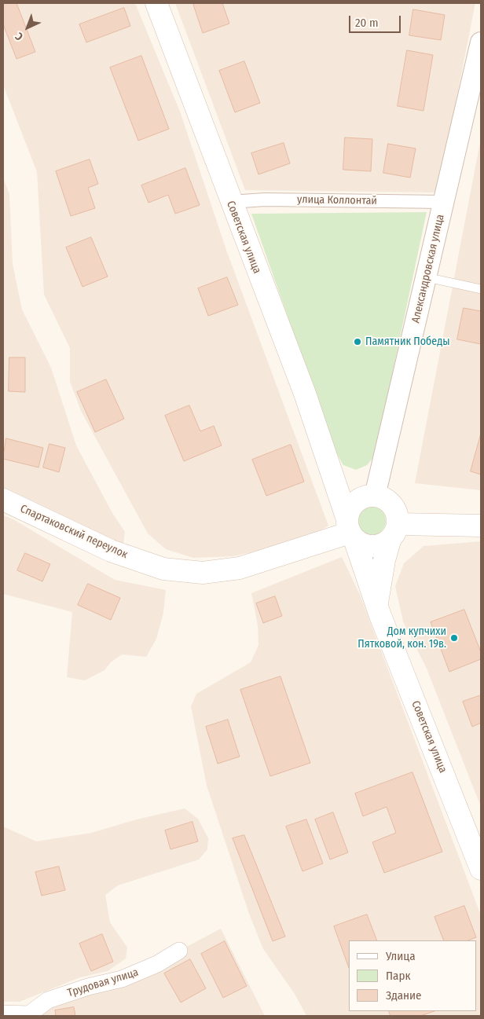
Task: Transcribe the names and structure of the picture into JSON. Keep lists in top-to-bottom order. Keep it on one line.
{"streets":{"main road":["Советская улица","Спартаковский переулок"],"street":["улица Коллонтай","Александровская улица","Трудовая улица"]},"crossings":[["улица Коллонтай","Советская улица"],["улица Коллонтай","Александровская улица"],["Советская улица","Александровская улица"],["Советская улица","Спартаковский переулок"],["Александровская улица","Спартаковский переулок"]],"places":["Памятник Победы","Дом купчихи Пятковой, кон. 19в."],"legend":["Улица","Парк","Здание"],"scale_bar":"20 m","north":"bottom left"}
